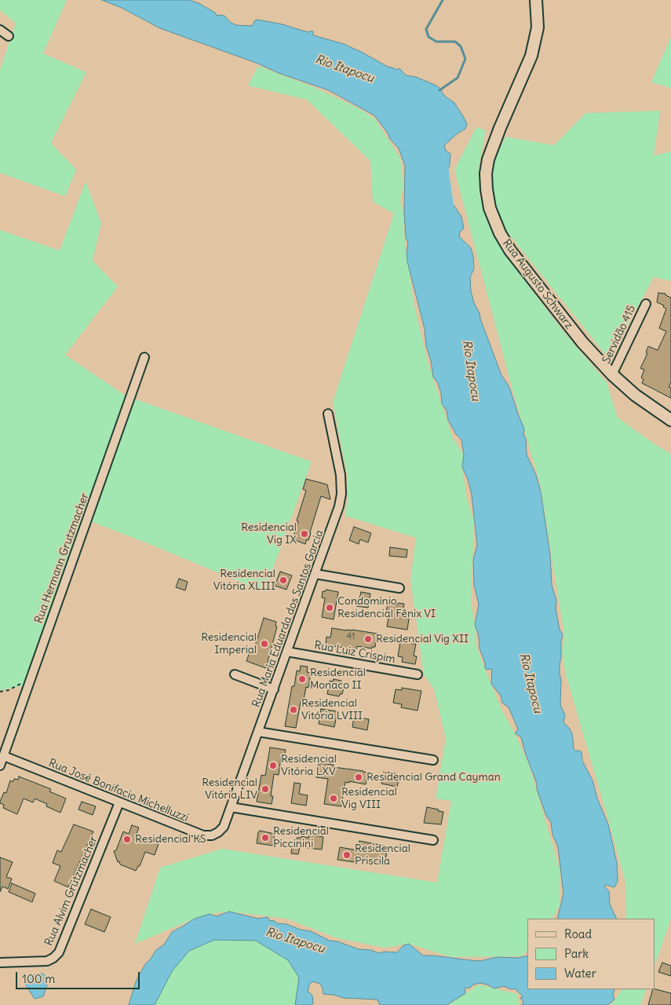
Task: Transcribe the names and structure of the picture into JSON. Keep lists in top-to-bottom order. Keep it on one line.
{"streets":{"main road":["Rua Augusto Schwarz"],"street":["Servidão 415","Rua Hermann Grutzmacher","Rua Maria Eduarda dos Santos Garcia","Rua Luiz Crispim","Rua José Bonifacio Michelluzzi","Rua Alvim Grützmacher"]},"crossings":[["Rua Augusto Schwarz","Servidão 415"],["Rua Hermann Grutzmacher","Rua José Bonifacio Michelluzzi"],["Rua Maria Eduarda dos Santos Garcia","Rua Luiz Crispim"],["Rua Maria Eduarda dos Santos Garcia","Rua José Bonifacio Michelluzzi"],["Rua José Bonifacio Michelluzzi","Rua Alvim Grützmacher"]],"water":["Rio Itapocu"],"places":["Residencial Vig IX","Residencial Vitória XLIII","Condomínio Residencial Fênix VI","Residencial Vig XII","Residencial Imperial","Residencial Monaco II","Residencial Vitória LVIII","Residencial Vitória LXV","Residencial Grand Cayman","Residencial Vitória LIV","Residencial Vig VIII","Residencial Piccinini","Residencial KS","Residencial Priscila"],"house_numbers":["41"],"legend":["Road","Park","Water"],"scale_bar":"100 m"}
